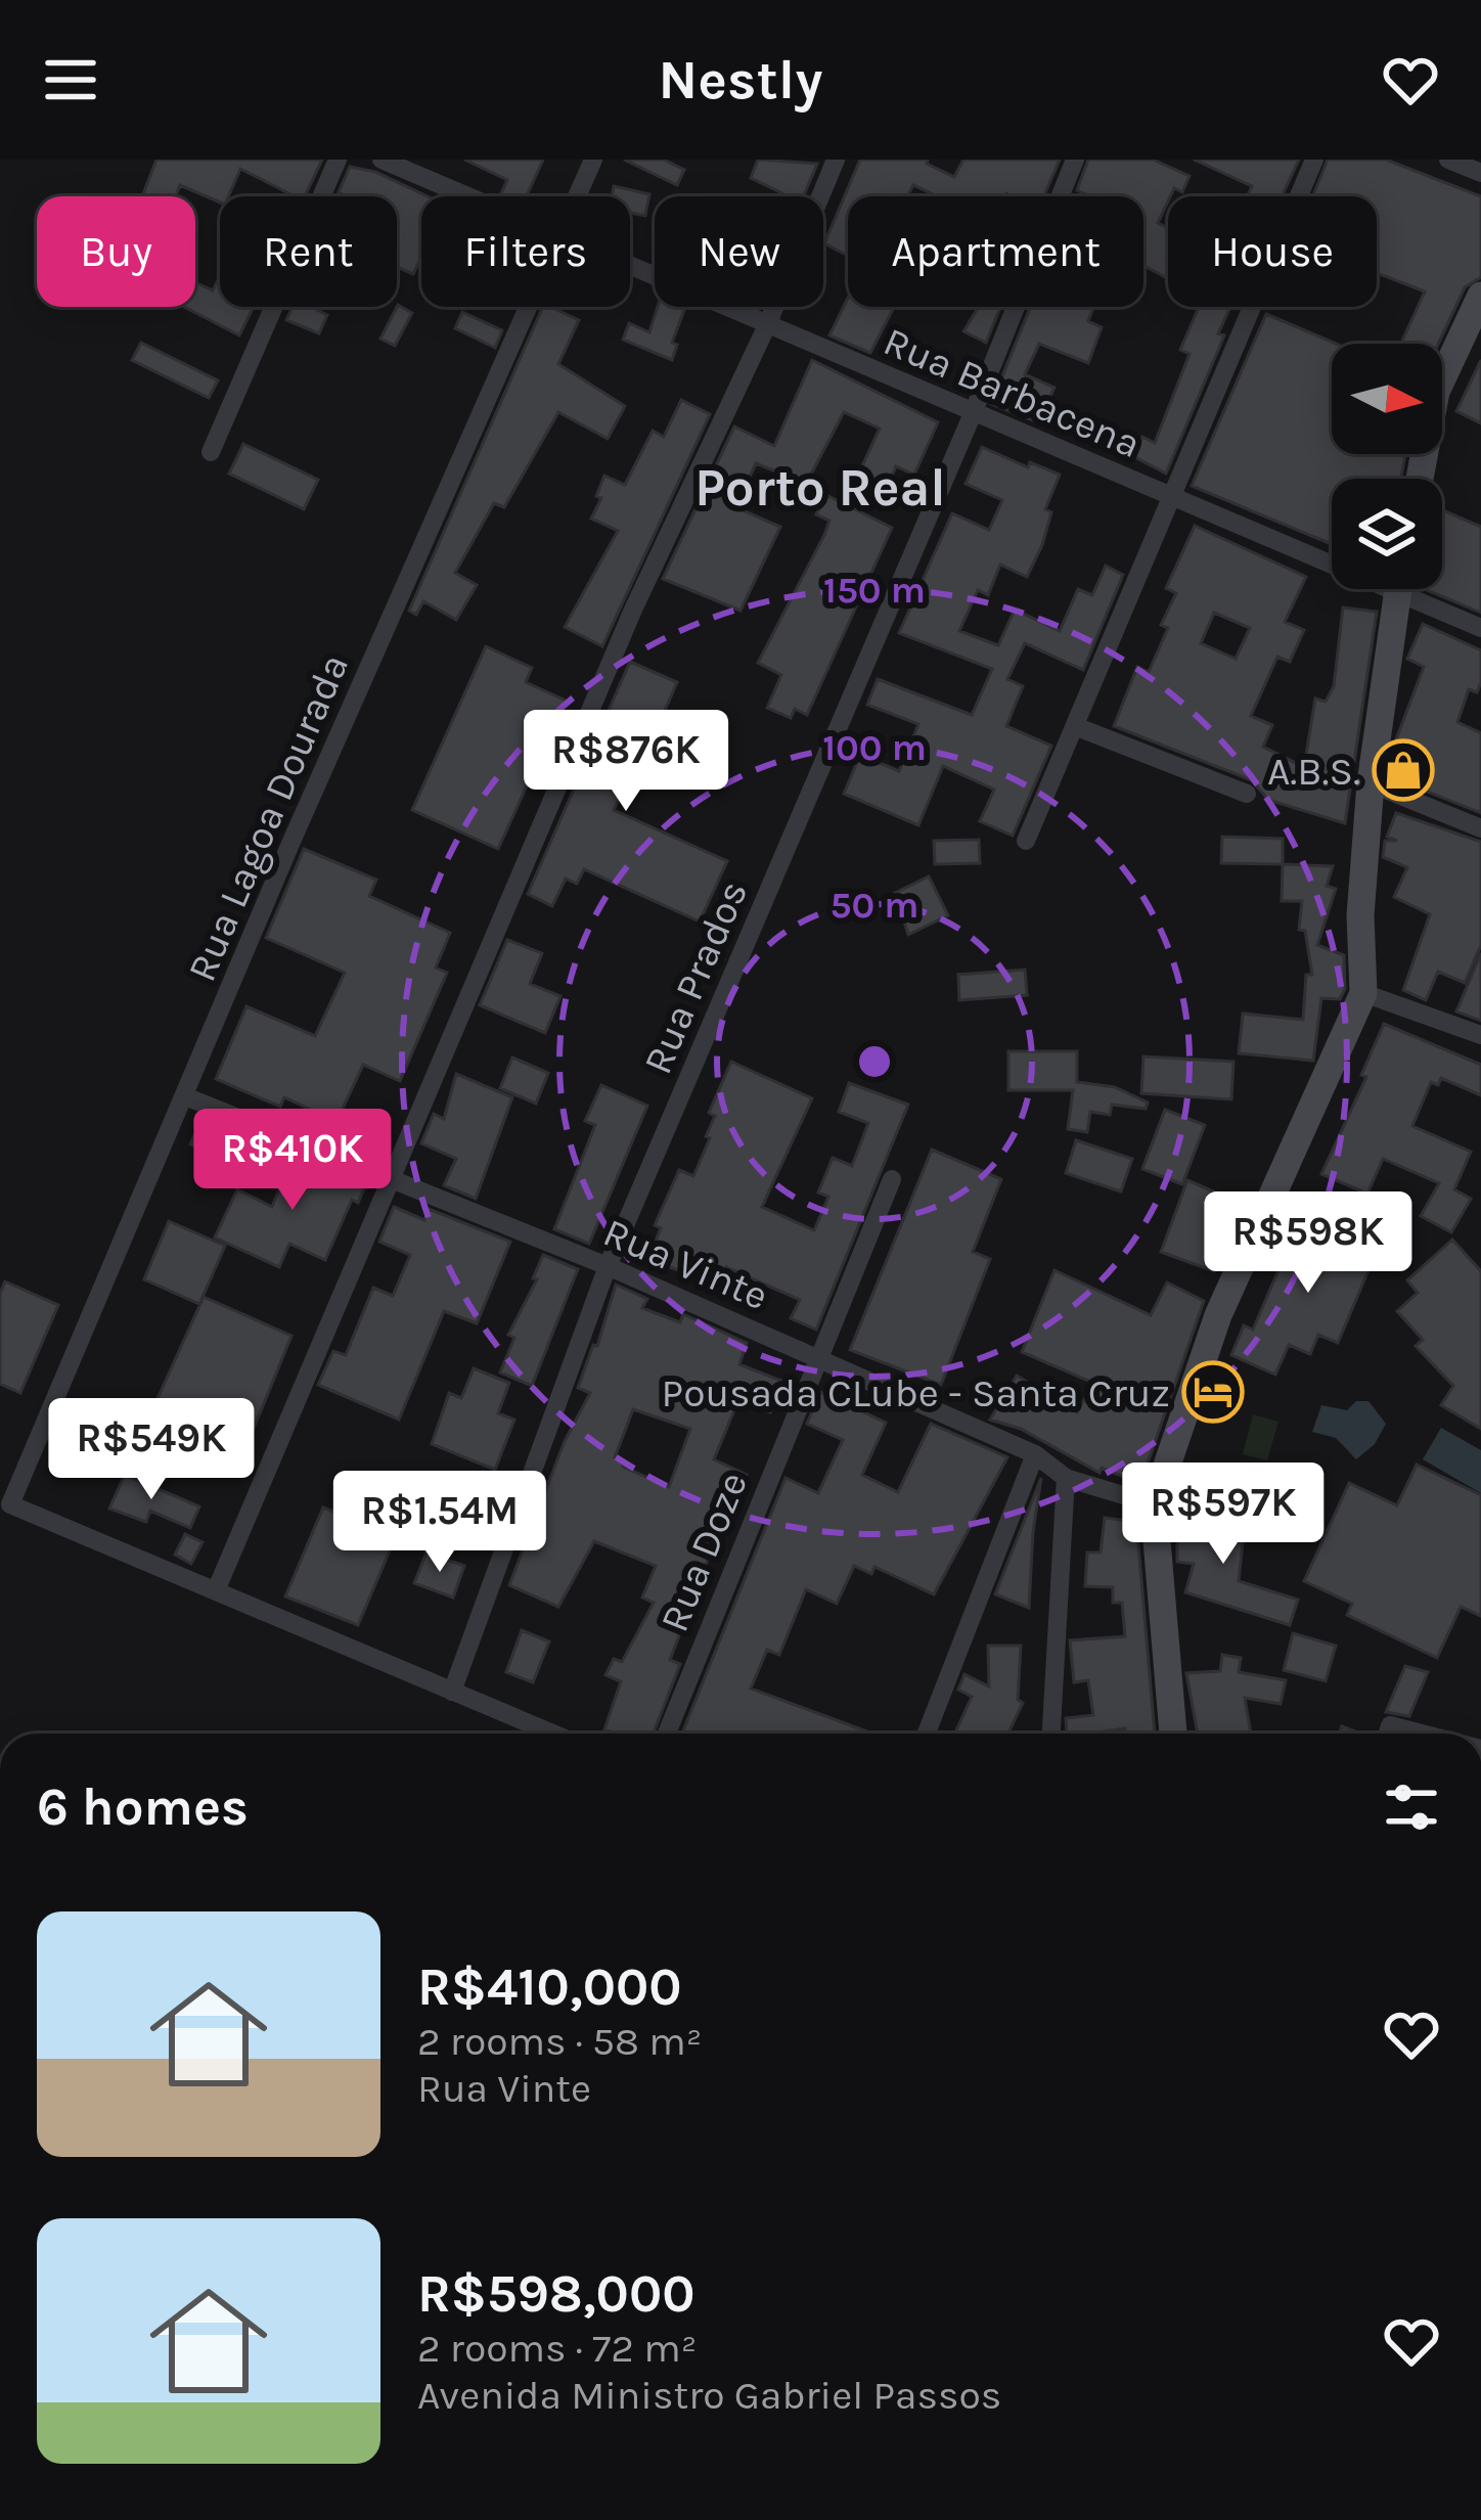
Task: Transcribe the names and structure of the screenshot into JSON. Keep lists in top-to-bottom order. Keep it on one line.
{"streets":{"street":["Rua Barbacena","Rua Lagoa Dourada","Rua Prados","Rua Vinte","Rua Doze"]},"crossings":[["Rua Barbacena","Rua Prados"],["Rua Lagoa Dourada","Rua Vinte"],["Rua Prados","Rua Vinte"],["Rua Vinte","Rua Doze"]],"districts":["Porto Real"],"places":{"shop":["A.B.S."],"hotel":["Pousada CLube - Santa Cruz"]},"north":"right","page":{"header":"Nestly","chip":["Buy","Rent","Filters","New","Apartment","House"],"price":["R$876K","R$410K","R$598K","R$549K","R$597K","R$1.54M"],"heading":"6 homes","list":[{"name":"R$410,000","note":"2 rooms · 58 m² · Rua Vinte"},{"name":"R$598,000","note":"2 rooms · 72 m² · Avenida Ministro Gabriel Passos"}]},"rings":["150 m","100 m","50 m"]}
